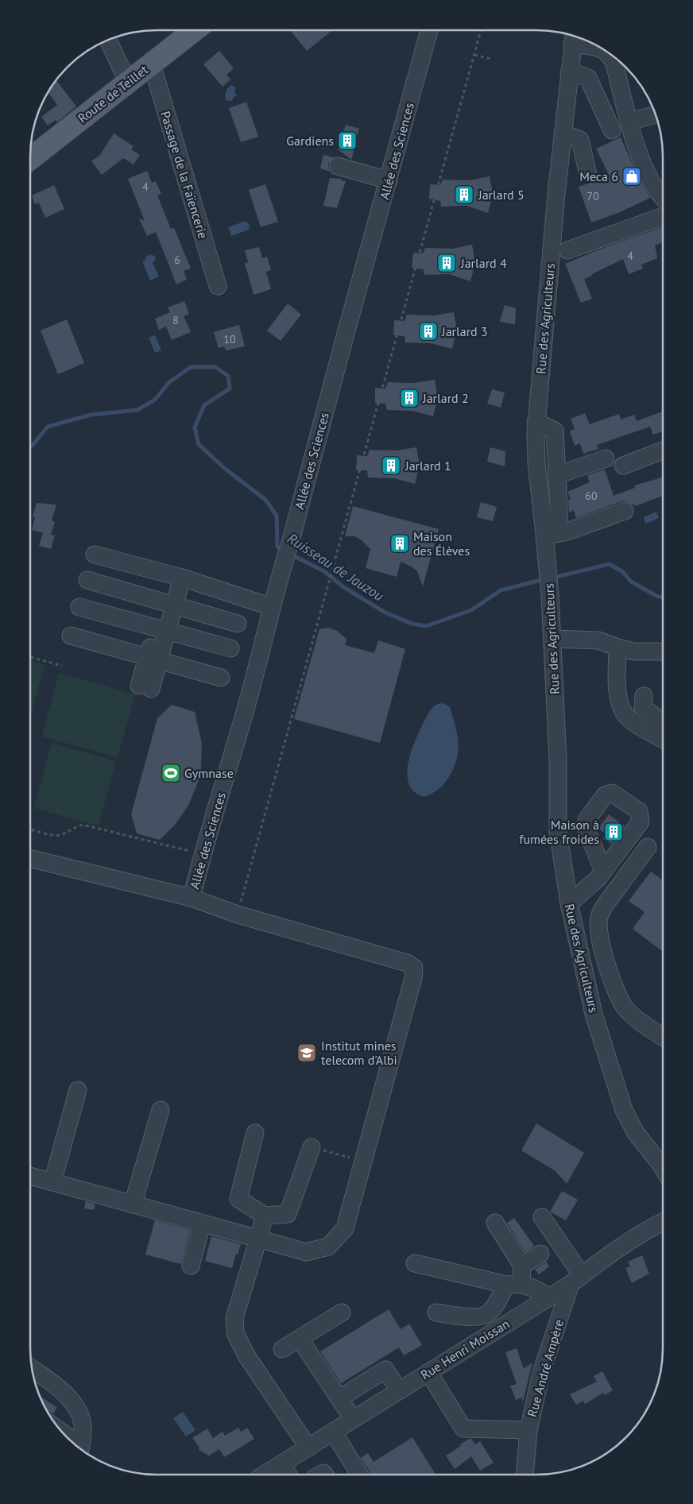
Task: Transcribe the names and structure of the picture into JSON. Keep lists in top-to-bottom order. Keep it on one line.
{"streets":{"main road":["Route de Teillet"],"street":["Allée des Sciences","Passage de la Faïencerie","Rue des Agriculteurs","Rue Henri Moissan","Rue André Ampère"]},"crossings":[["Route de Teillet","Passage de la Faïencerie"],["Rue Henri Moissan","Rue André Ampère"]],"water":["Ruisseau de Jauzou"],"places":{"building":["Gardiens","Jarlard 5","Jarlard 4","Jarlard 3","Jarlard 2","Jarlard 1","Maison des Élèves","Maison à fumées froides"],"shop":["Meca 6"],"sports":["Gymnase"],"school or university":["Institut mines telecom d'Albi"]},"house_numbers":["4","70","4","6","8","10","60"]}
